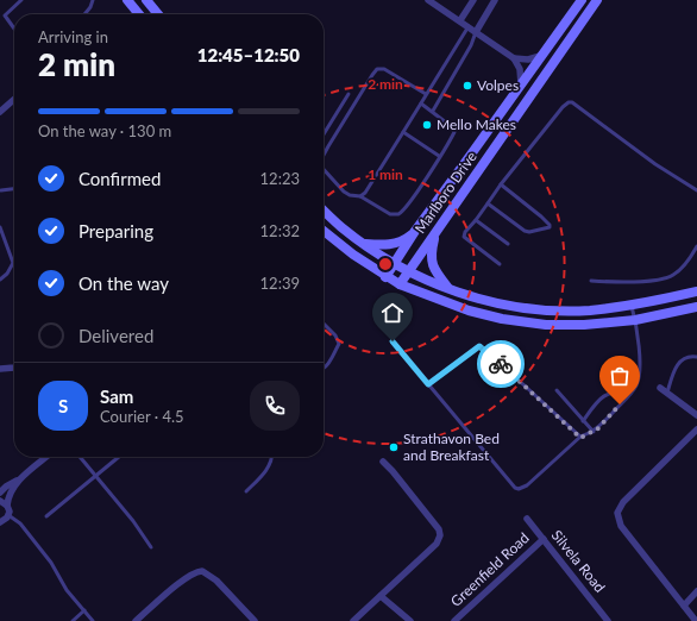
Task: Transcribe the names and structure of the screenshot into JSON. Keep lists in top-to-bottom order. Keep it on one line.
{"streets":{"main road":["Marlboro Drive"],"street":["Silvela Road","Greenfield Road"]},"crossings":[["Silvela Road","Greenfield Road"]],"places":["Volpes","Mello Makes","Strathavon Bed and Breakfast"],"page":{"heading":["2 min","Arriving in","12:45–12:50"],"panel":["Sam","Courier · 4.5"],"bar":"On the way · 130 m","list":[["Confirmed","12:23"],["Preparing","12:32"],["On the way","12:39"],"Delivered"],"round":"S"},"rings":["2 min","1 min"]}
